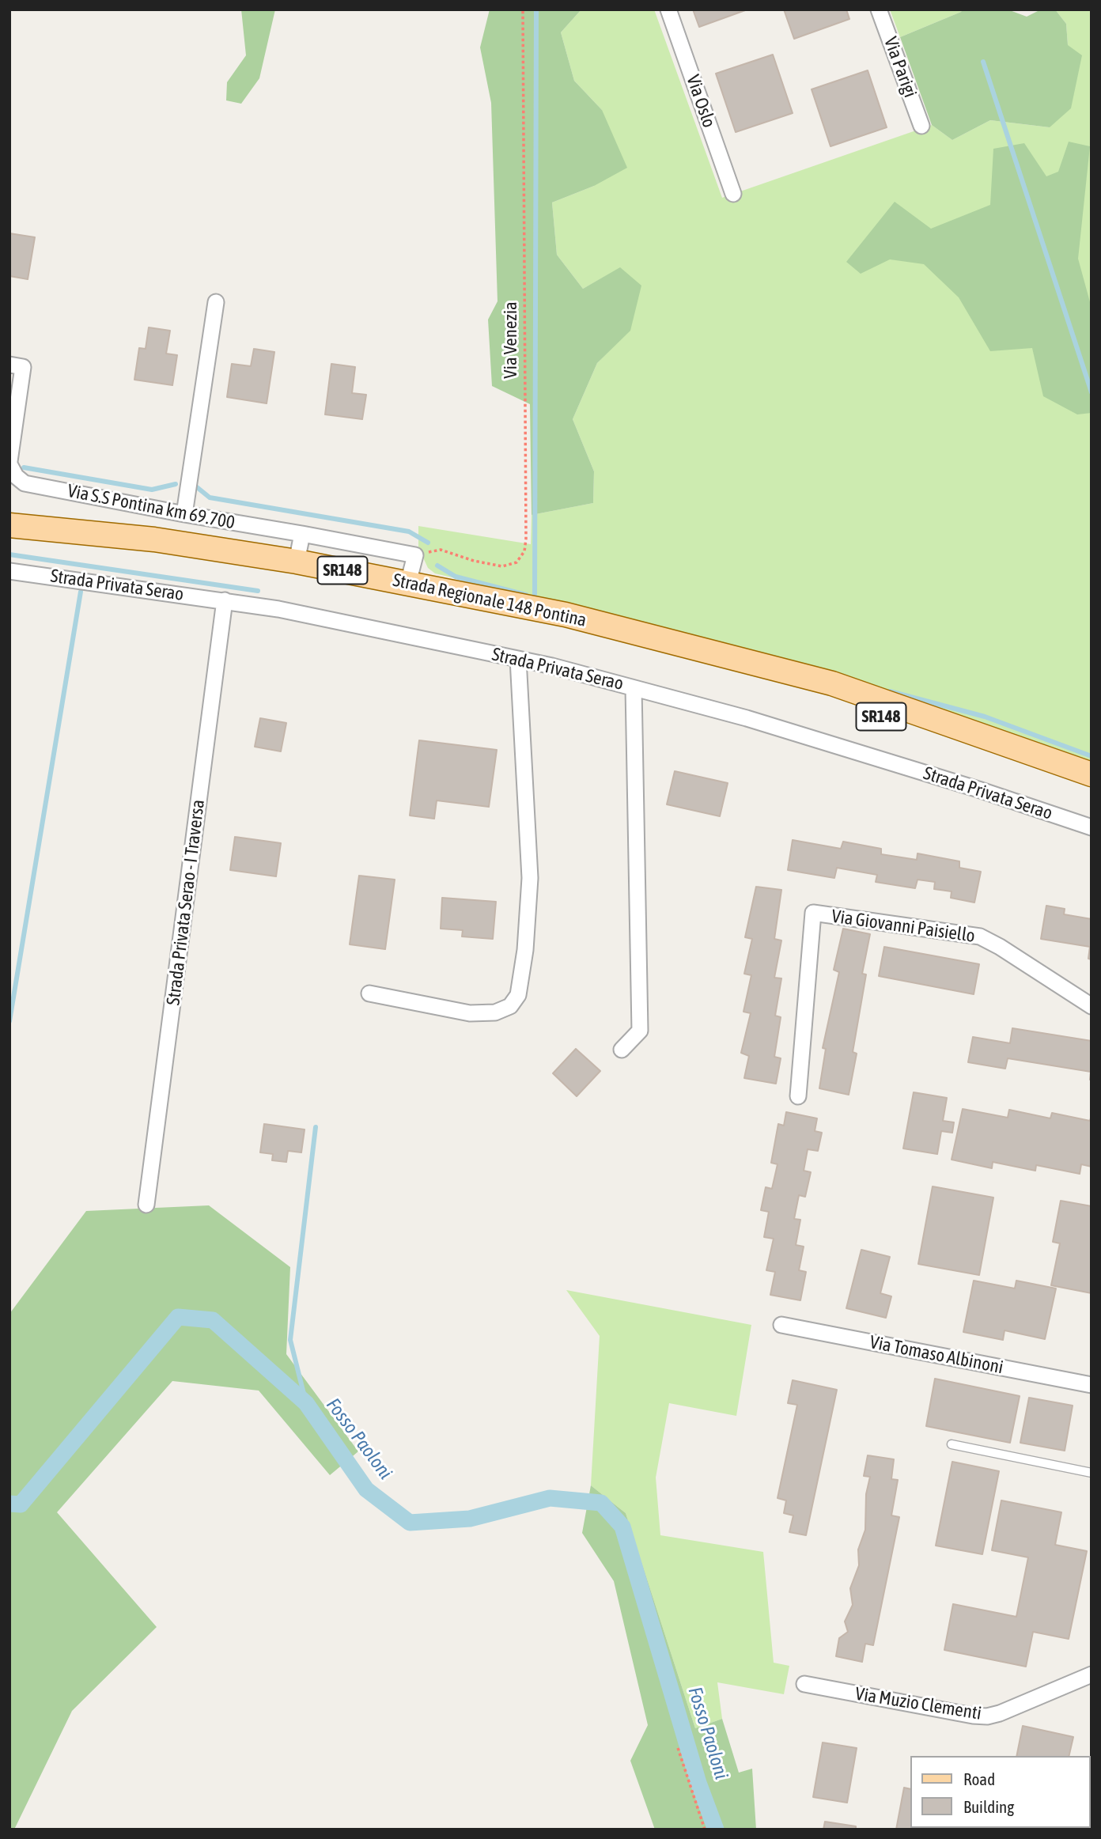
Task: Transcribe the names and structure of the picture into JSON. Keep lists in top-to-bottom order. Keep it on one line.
{"streets":{"main road":["SR148","Strada Regionale 148 Pontina"],"street":["Via Parigi","Via Oslo","Via S.S Pontina km 69.700","Strada Privata Serao","Strada Privata Serao - I Traversa","Via Giovanni Paisiello","Via Tomaso Albinoni","Via Muzio Clementi"],"path":["Via Venezia"]},"crossings":[["Via Venezia","Via S.S Pontina km 69.700"],["Strada Privata Serao","Strada Privata Serao - I Traversa"]],"water":["Fosso Paoloni"],"legend":["Road","Building"]}
